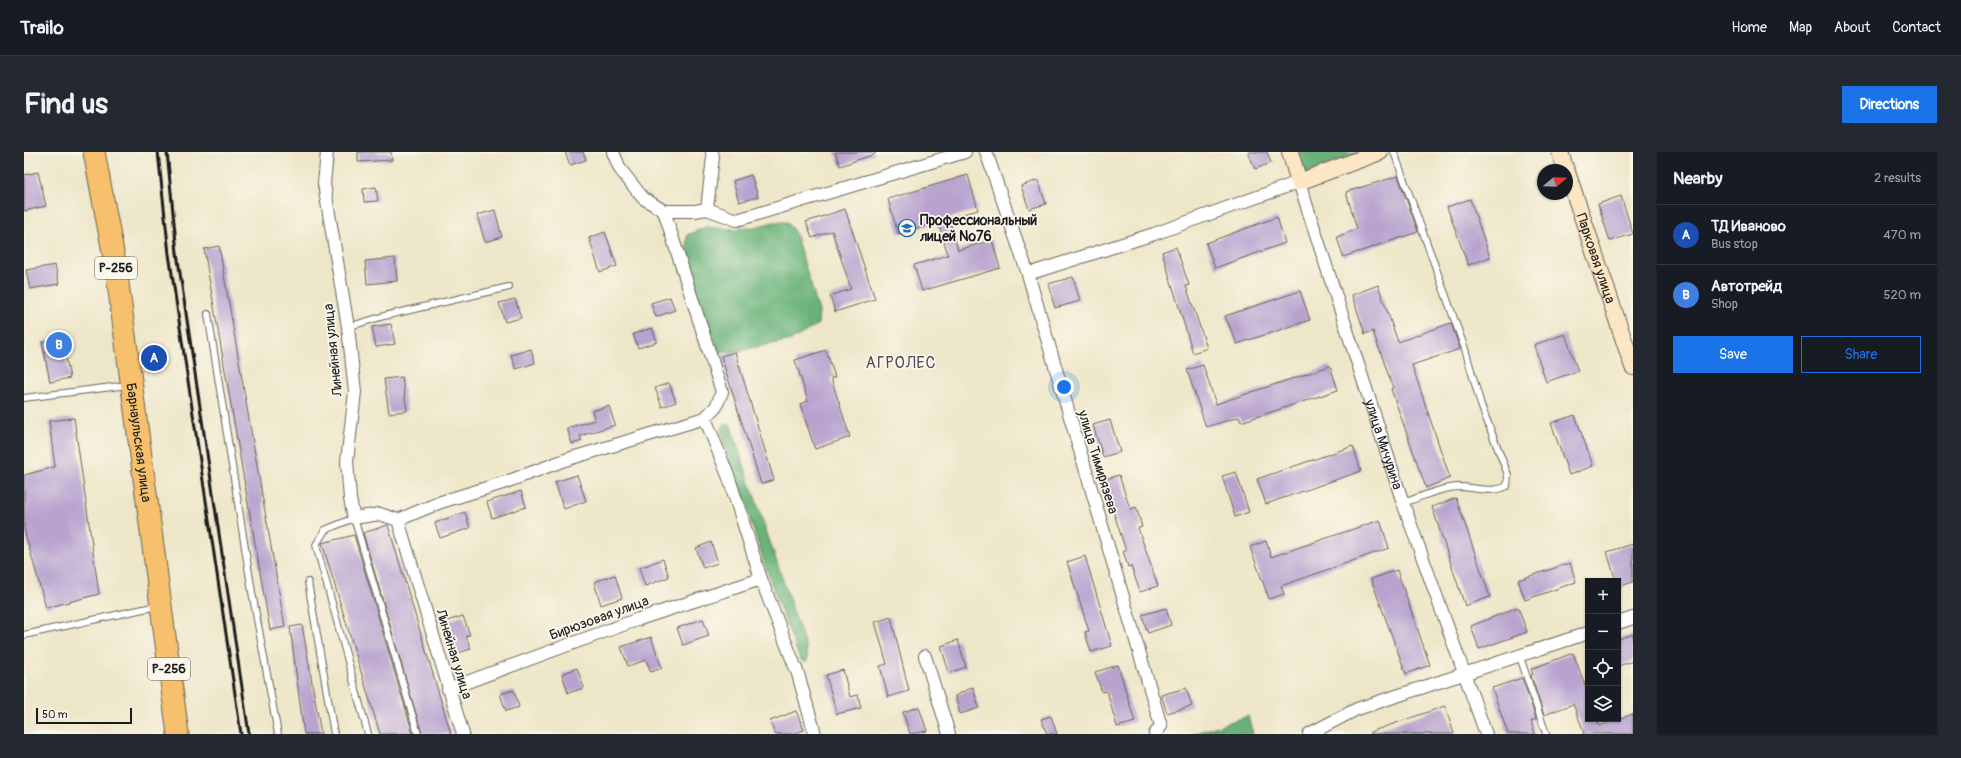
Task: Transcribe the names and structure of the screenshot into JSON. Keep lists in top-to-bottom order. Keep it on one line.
{"streets":{"highway":["Р-256","Барнаульская улица"],"street":["Парковая улица","Линейная улица","улица Мичурина","улица Тимирязева","Бирюзовая улица"]},"crossings":[["Линейная улица","Бирюзовая улица"]],"districts":["АГРОЛЕС"],"places":{"school or university":["Профессиональный лицей №76"]},"scale_bar":"50 m","north":"right","page":{"header":"Trailo","nav":["Home","Map","About","Contact"],"buttons":["Directions",["Save","Share"]],"title":"Find us","heading":["Nearby","2 results"],"list":[{"mark":"A","name":"ТД Иваново","note":"Bus stop","value":"470 m"},{"mark":"B","name":"Автотрейд","note":"Shop","value":"520 m"}],"pins":["B","A"],"map_buttons":["+","−"],"scale":"50 m"}}
